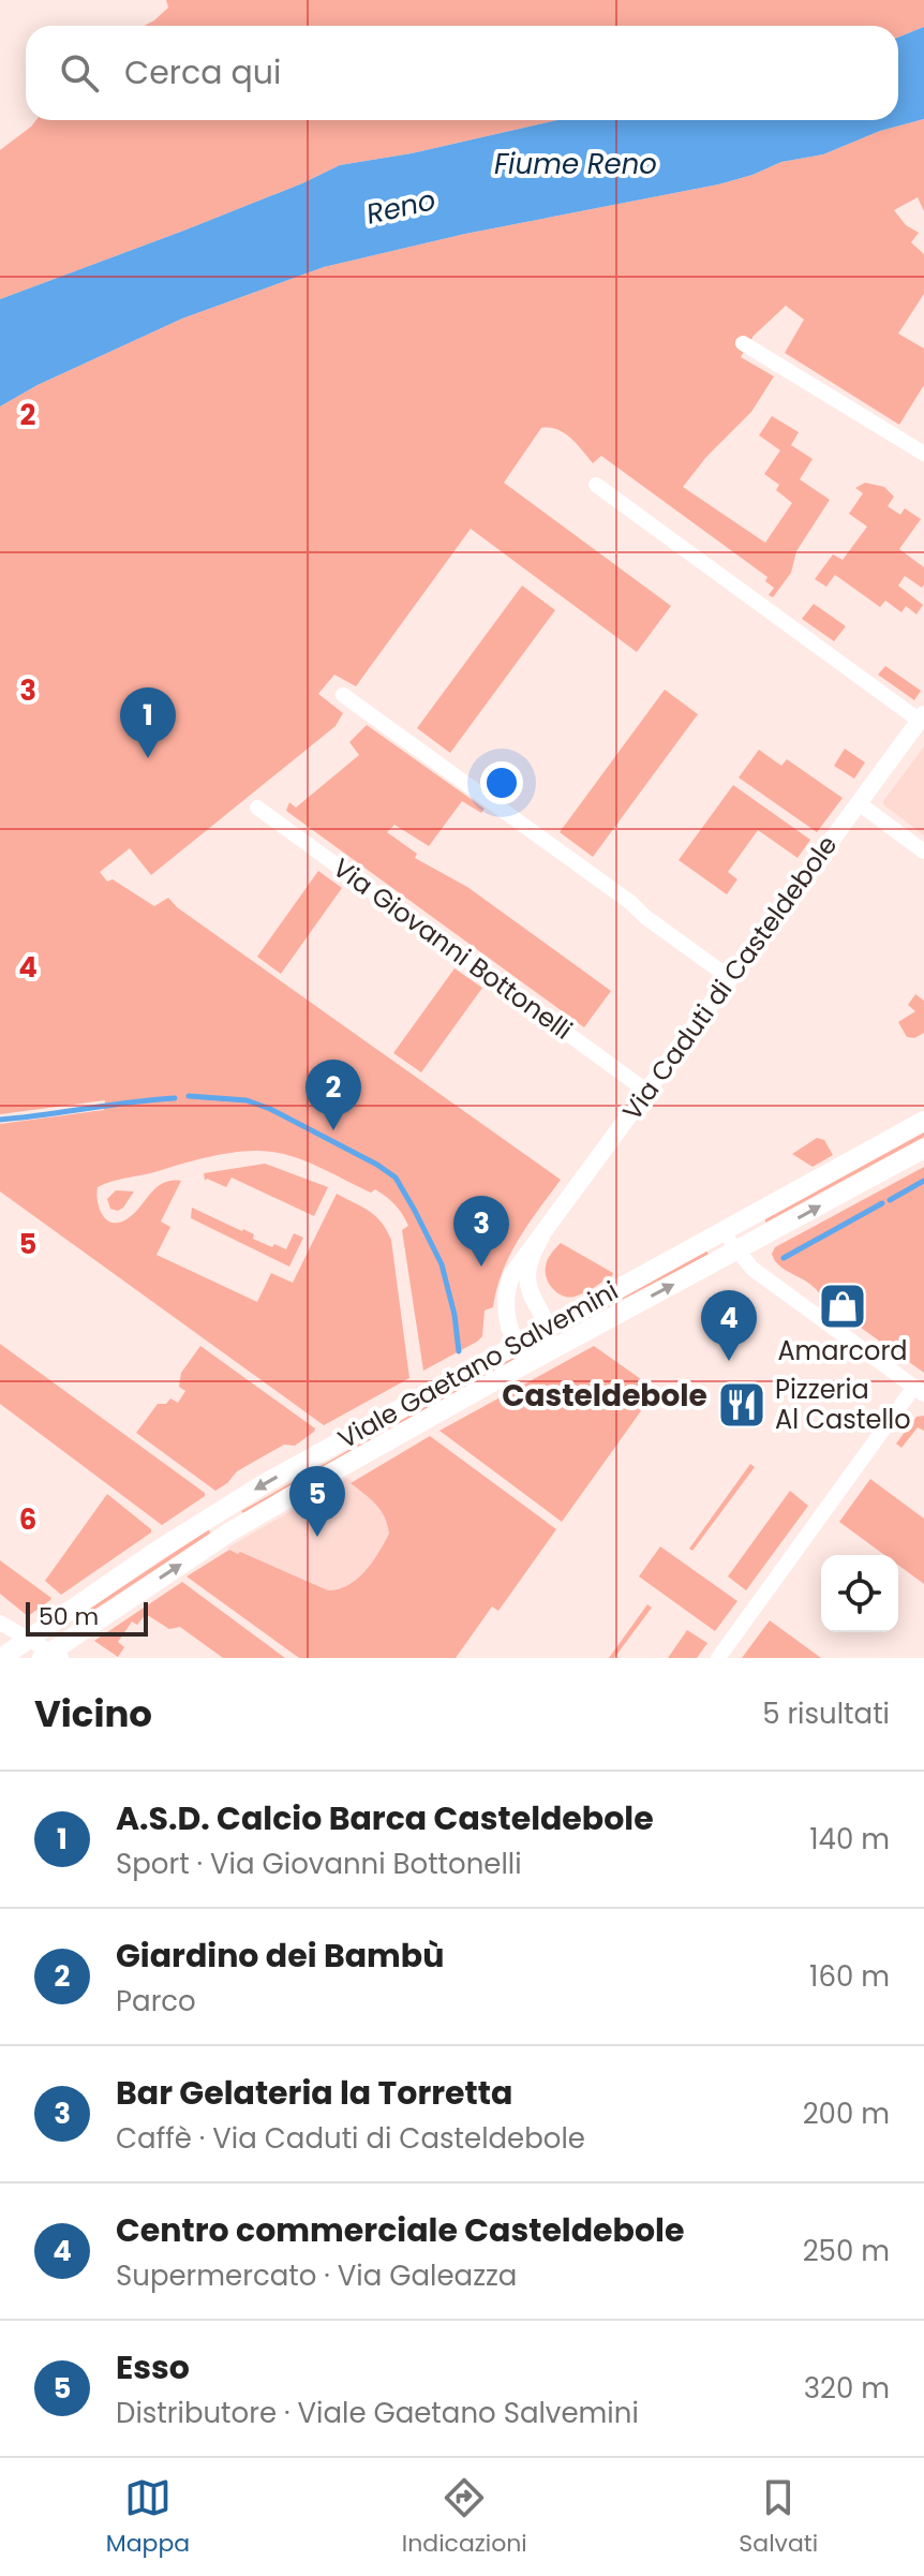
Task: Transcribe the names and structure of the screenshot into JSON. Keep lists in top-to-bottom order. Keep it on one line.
{"streets":{"main road":["Viale Gaetano Salvemini"],"street":["Via Giovanni Bottonelli","Via Caduti di Casteldebole"]},"crossings":[["Via Giovanni Bottonelli","Via Caduti di Casteldebole"],["Via Caduti di Casteldebole","Viale Gaetano Salvemini"]],"districts":["Casteldebole"],"water":["Fiume Reno","Reno"],"places":{"shop":["Amarcord"],"restaurant":["Pizzeria Al Castello"]},"scale_bar":"50 m","page":{"search":"Cerca qui","pins":["1","2","3","4","5"],"scale":"50 m","heading":["Vicino","5 risultati"],"list":[{"mark":"1","name":"A.S.D. Calcio Barca Casteldebole","note":"Sport · Via Giovanni Bottonelli","value":"140 m"},{"mark":"2","name":"Giardino dei Bambù","note":"Parco","value":"160 m"},{"mark":"3","name":"Bar Gelateria la Torretta","note":"Caffè · Via Caduti di Casteldebole","value":"200 m"},{"mark":"4","name":"Centro commerciale Casteldebole","note":"Supermercato · Via Galeazza","value":"250 m"},{"mark":"5","name":"Esso","note":"Distributore · Viale Gaetano Salvemini","value":"320 m"}],"nav":["Mappa","Indicazioni","Salvati"]},"grid":{"rows":["2","3","4","5","6"]}}
